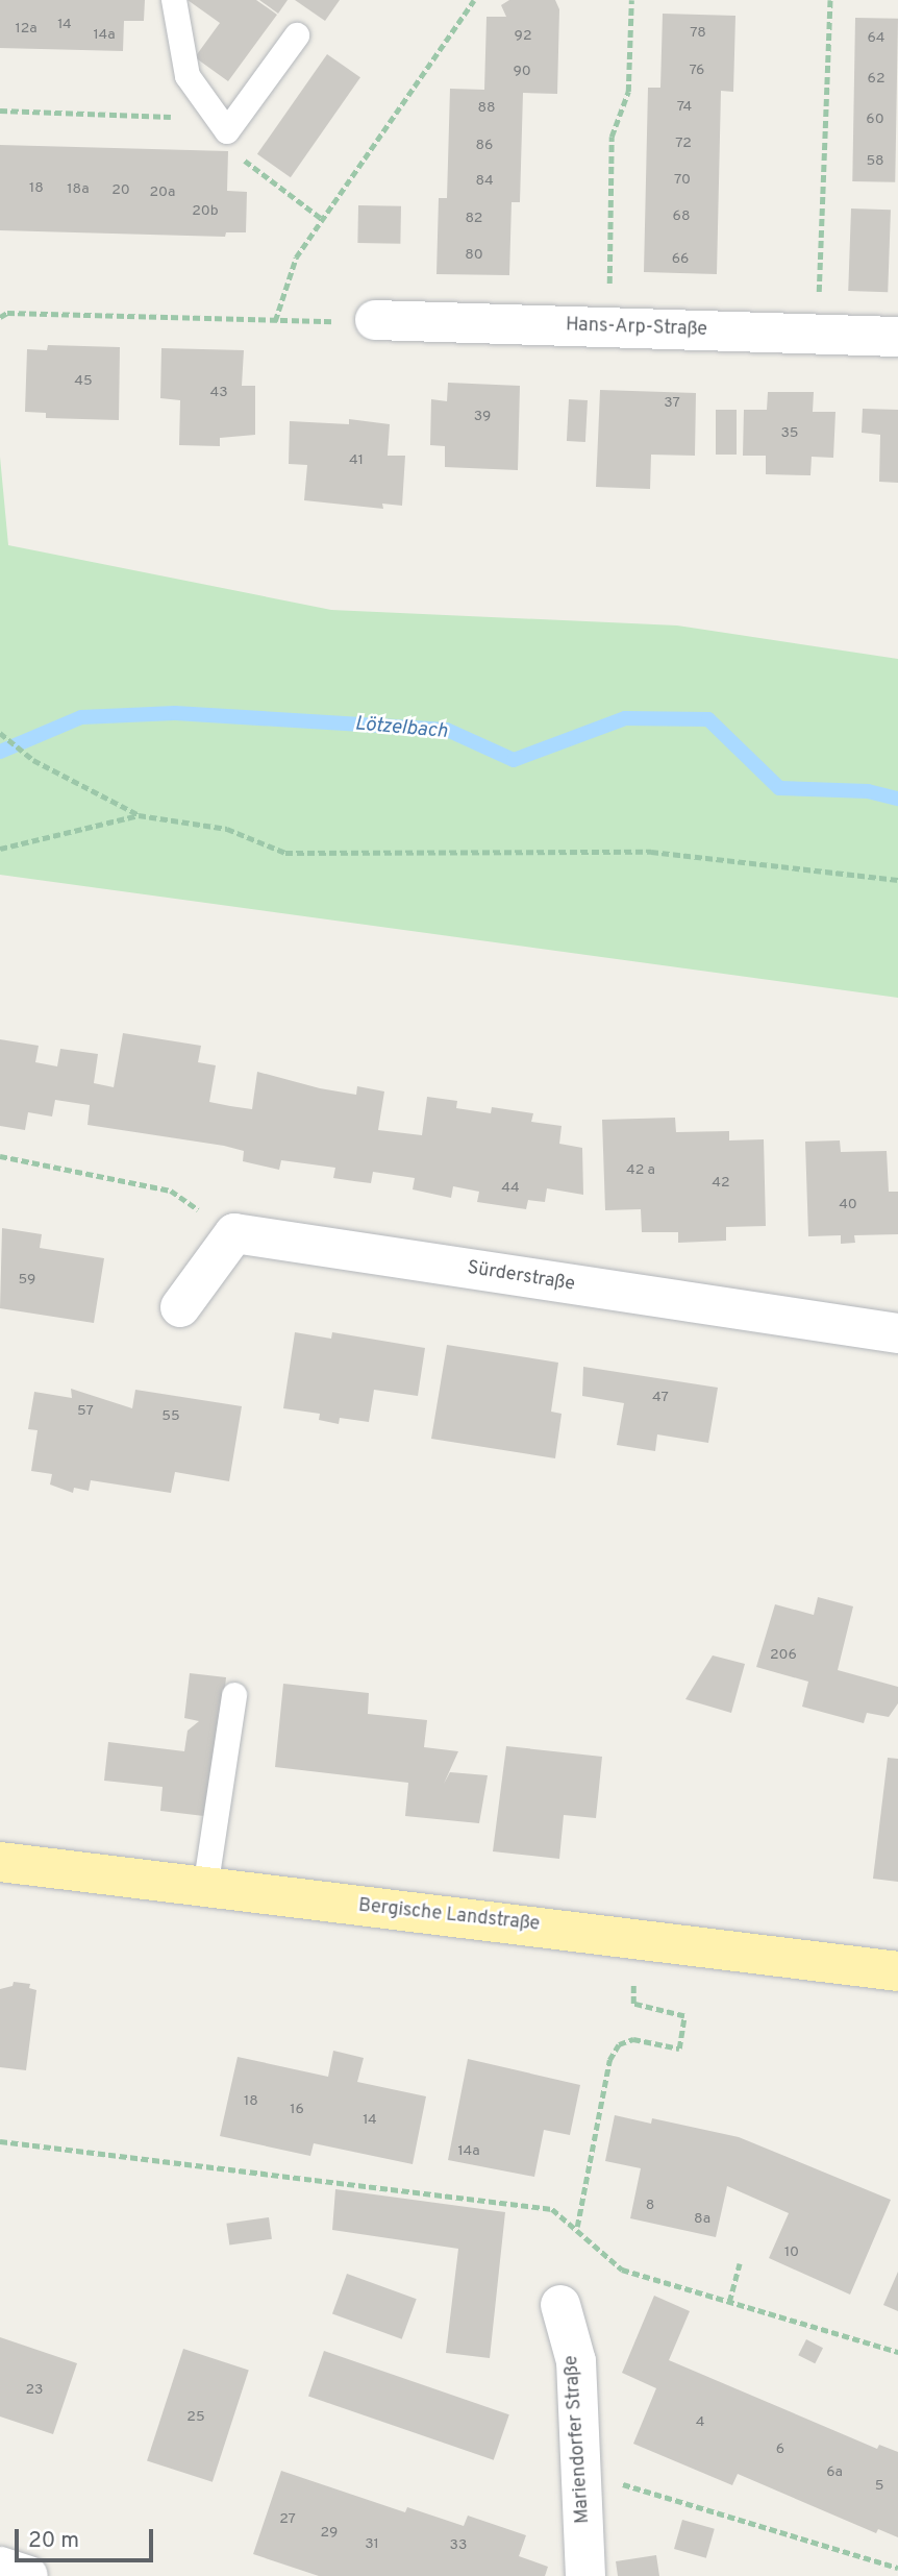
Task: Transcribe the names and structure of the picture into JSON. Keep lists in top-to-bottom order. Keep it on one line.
{"streets":{"main road":["Bergische Landstraße"],"street":["Hans-Arp-Straße","Sürderstraße","Mariendorfer Straße"]},"water":["Lötzelbach"],"house_numbers":["14","12a","78","14a","92","64","76","90","62","74","88","60","72","86","58","70","84","18","18a","20","20a","20b","68","82","80","66","45","43","37","39","35","41","42 a","42","44","40","59","47","57","55","206","18","16","14","14a","8","8a","10","23","25","4","6","6a","5","27","29","31","33"],"scale_bar":"20 m"}
